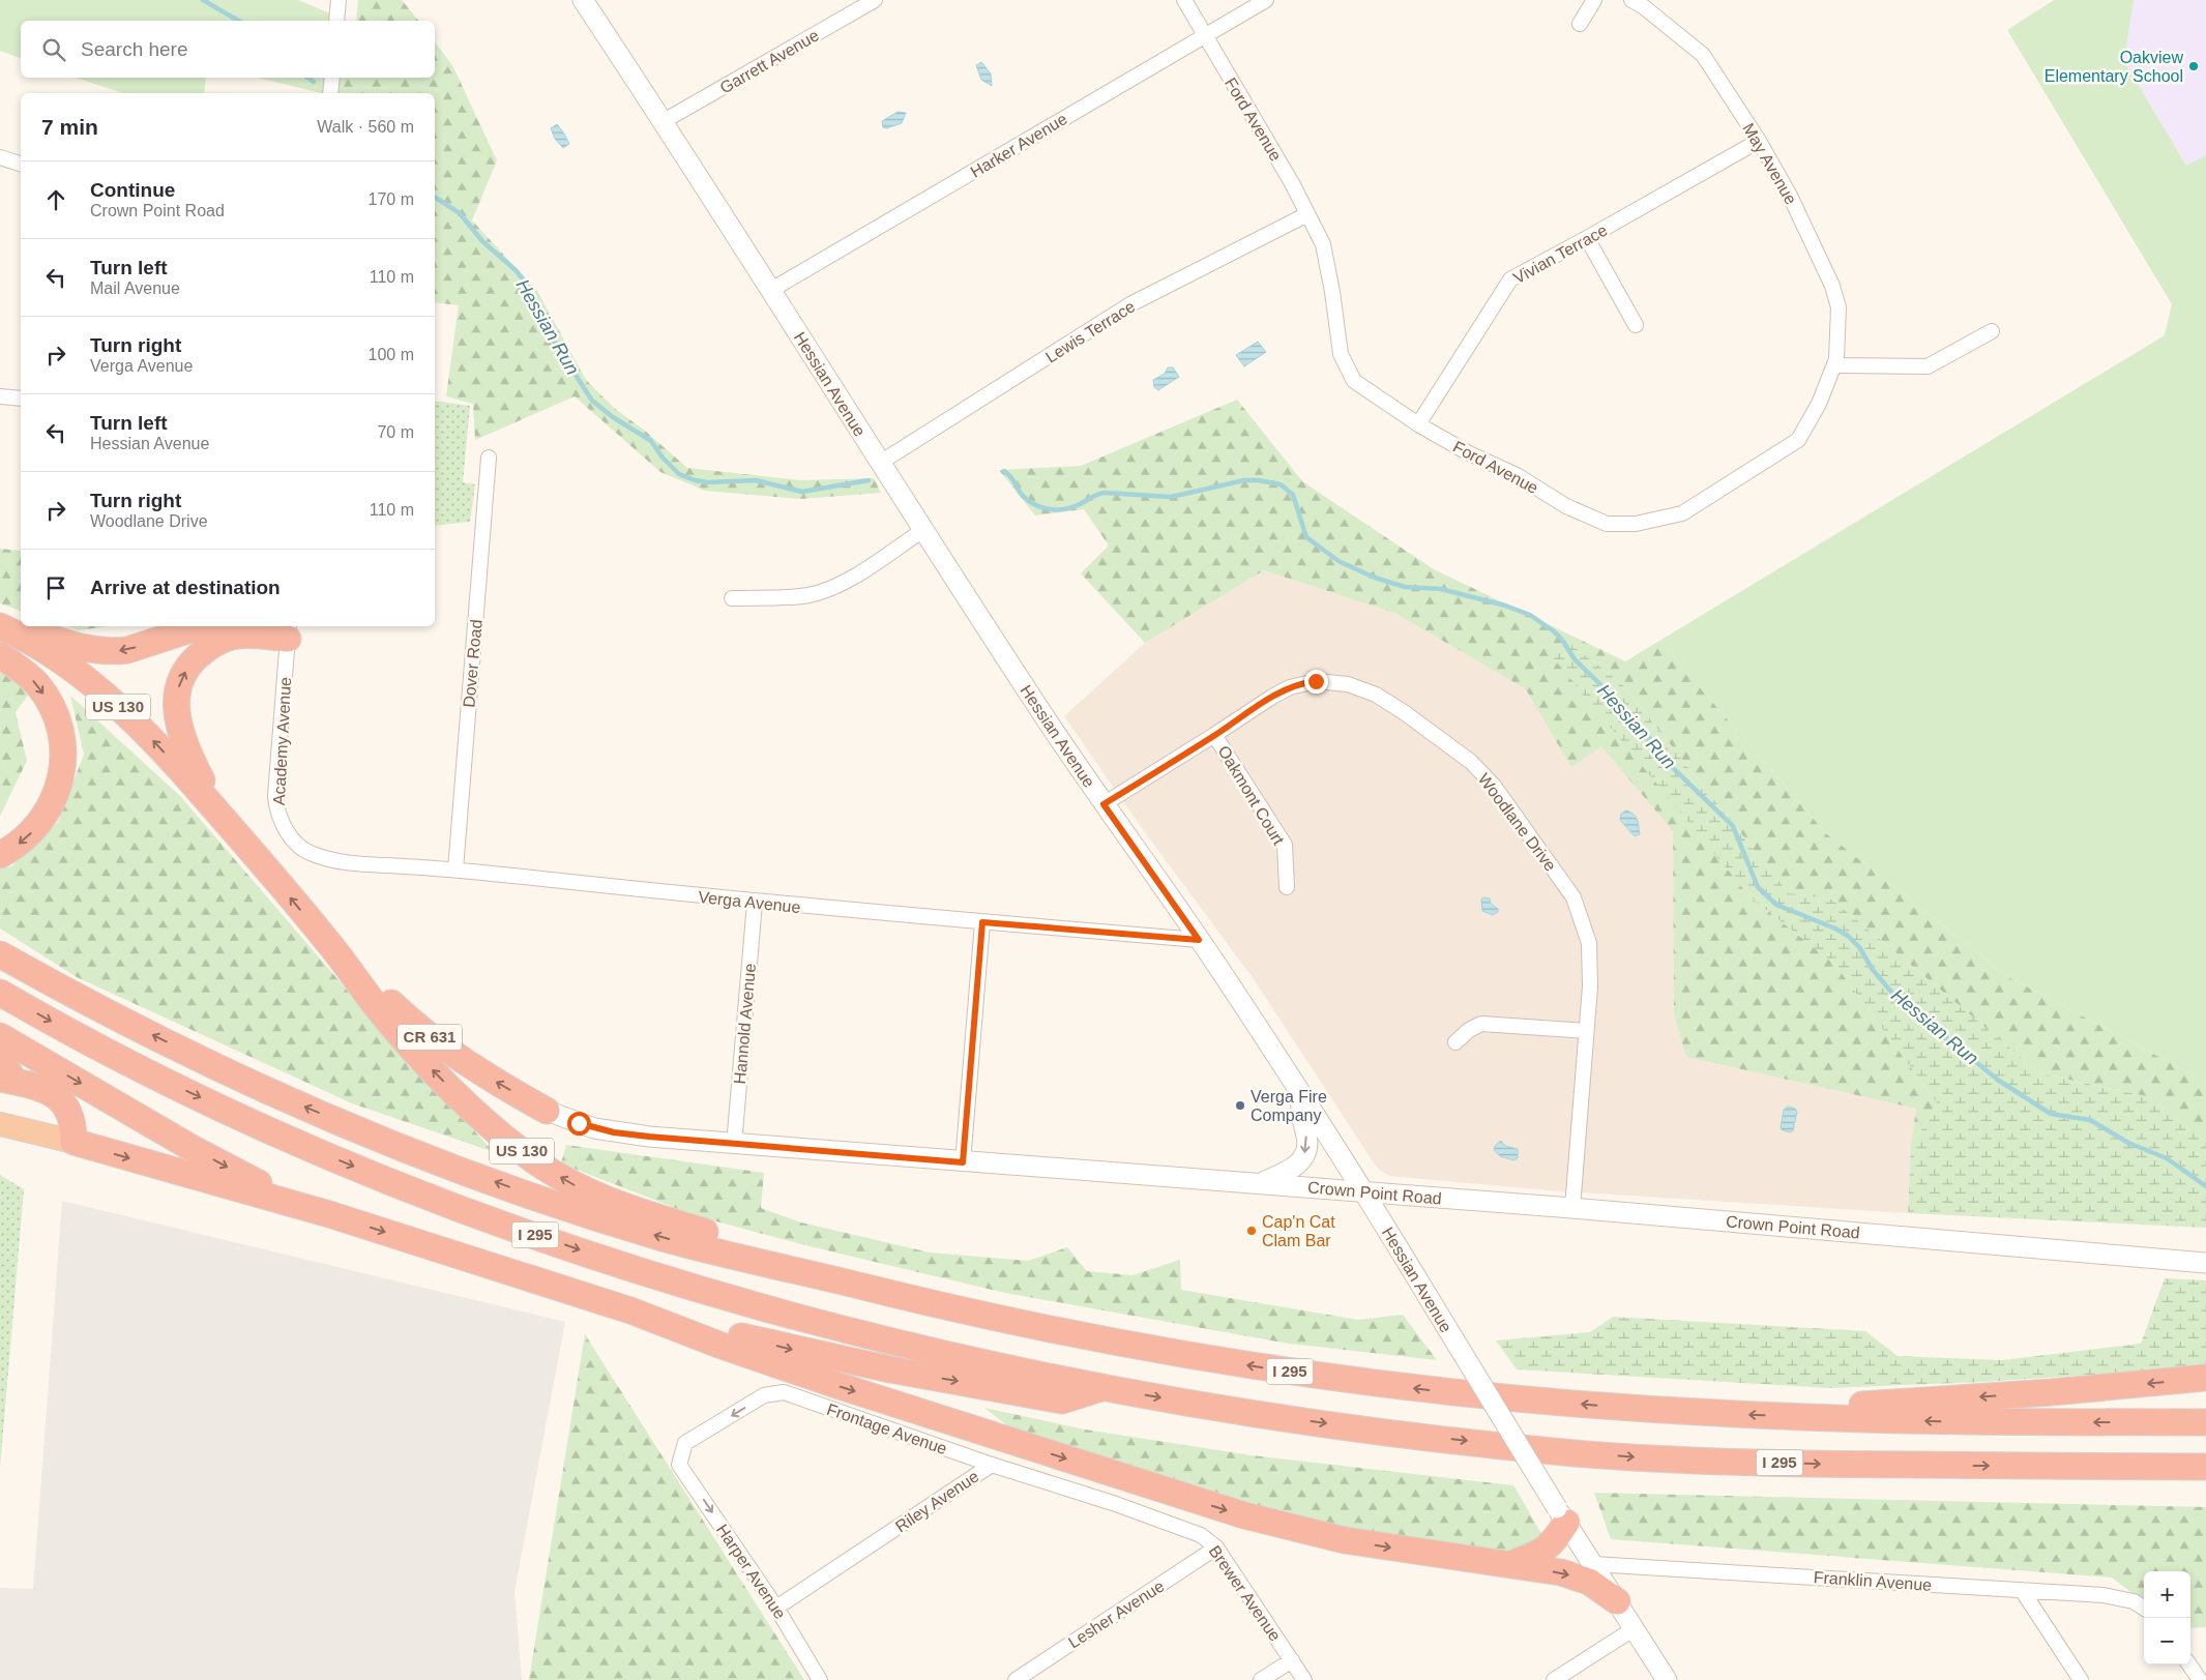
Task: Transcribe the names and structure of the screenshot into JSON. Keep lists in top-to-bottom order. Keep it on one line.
{"streets":{"highway":["US 130","CR 631","I 295"],"main road":["Hessian Avenue","Crown Point Road"],"street":["Garrett Avenue","Ford Avenue","Harker Avenue","May Avenue","Vivian Terrace","Lewis Terrace","Dover Road","Academy Avenue","Oakmont Court","Woodlane Drive","Verga Avenue","Hannold Avenue","Frontage Avenue","Riley Avenue","Harper Avenue","Franklin Avenue","Brewer Avenue","Lesher Avenue"]},"crossings":[["Garrett Avenue","Hessian Avenue"],["Ford Avenue","Harker Avenue"],["Ford Avenue","May Avenue"],["Ford Avenue","Vivian Terrace"],["Ford Avenue","Lewis Terrace"],["Harker Avenue","Hessian Avenue"],["May Avenue","Vivian Terrace"],["Lewis Terrace","Hessian Avenue"],["Hessian Avenue","Woodlane Drive"],["Hessian Avenue","Verga Avenue"],["Hessian Avenue","Crown Point Road"],["Hessian Avenue","Franklin Avenue"],["Dover Road","Verga Avenue"],["US 130","CR 631"],["US 130","I 295"],["Academy Avenue","Verga Avenue"],["Oakmont Court","Woodlane Drive"],["Woodlane Drive","Crown Point Road"],["Verga Avenue","Hannold Avenue"],["Hannold Avenue","Crown Point Road"],["CR 631","Crown Point Road"],["Frontage Avenue","Riley Avenue"],["Frontage Avenue","Harper Avenue"],["Riley Avenue","Harper Avenue"],["Riley Avenue","Brewer Avenue"],["Brewer Avenue","Lesher Avenue"]],"one_way":["Frontage Avenue","Harper Avenue"],"water":["Hessian Run"],"places":["Oakview Elementary School","Verga Fire Company","Cap'n Cat Clam Bar"],"page":{"search":"Search here","heading":["7 min","Walk · 560 m"],"list":[["Continue","Crown Point Road","170 m"],["Turn left","Mail Avenue","110 m"],["Turn right","Verga Avenue","100 m"],["Turn left","Hessian Avenue","70 m"],["Turn right","Woodlane Drive","110 m"],"Arrive at destination"],"map_buttons":["+","−"]}}
